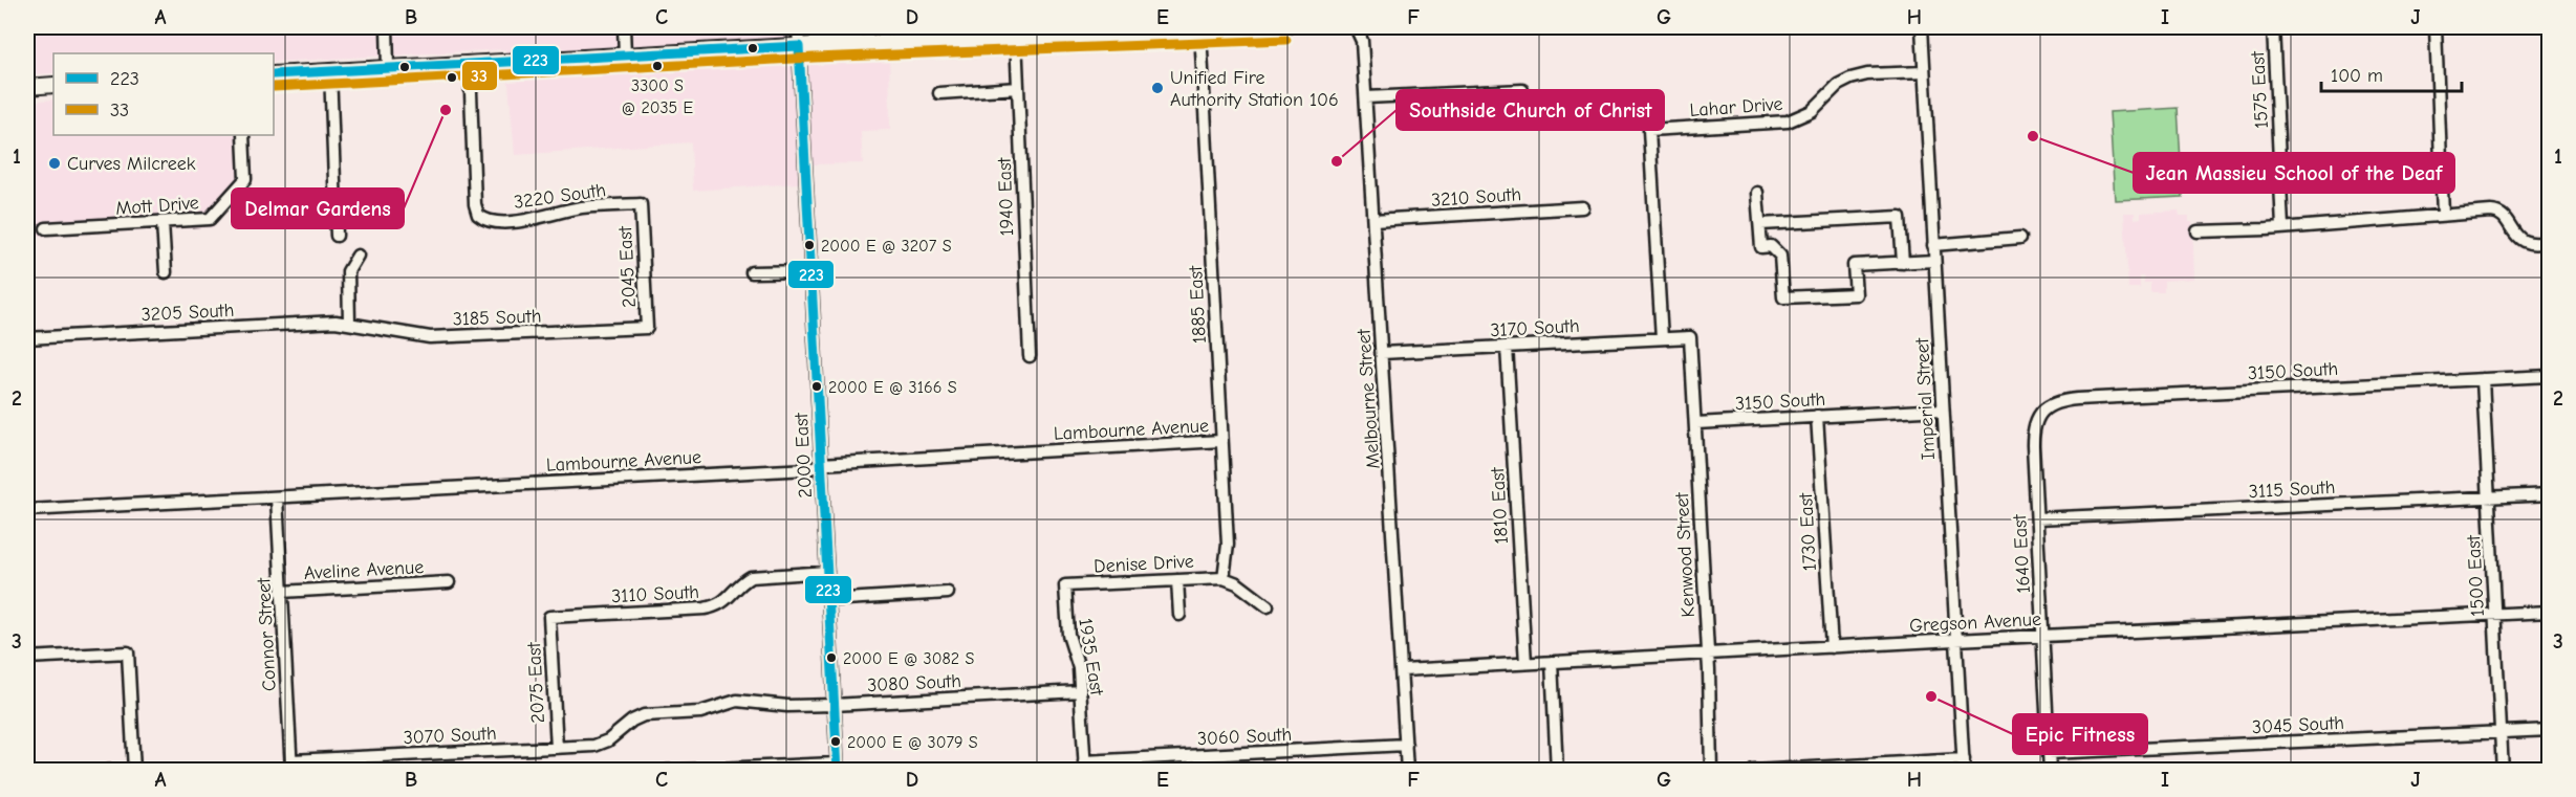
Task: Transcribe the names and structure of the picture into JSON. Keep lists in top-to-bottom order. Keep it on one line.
{"streets":{"street":["1575 East","Lahar Drive","3220 South","1940 East","3210 South","Mott Drive","2045 East","1885 East","3205 South","3185 South","3170 South","3150 South","Melbourne Street","Imperial Street","Lambourne Avenue","2000 East","3115 South","1810 East","1730 East","1640 East","Kenwood Street","Denise Drive","Aveline Avenue","1500 East","3110 South","Gregson Avenue","Connor Street","1935 East","2075 East","3080 South","3045 South","3070 South","3060 South"]},"crossings":[["Lahar Drive","3170 South"],["Lahar Drive","Imperial Street"],["3220 South","2045 East"],["3210 South","Melbourne Street"],["2045 East","3185 South"],["1885 East","Lambourne Avenue"],["1885 East","Denise Drive"],["3205 South","3185 South"],["3170 South","Melbourne Street"],["3170 South","1810 East"],["3170 South","Kenwood Street"],["3150 South","Imperial Street"],["3150 South","1730 East"],["3150 South","1640 East"],["3150 South","Kenwood Street"],["3150 South","1500 East"],["Melbourne Street","Gregson Avenue"],["Melbourne Street","3060 South"],["Imperial Street","Gregson Avenue"],["Lambourne Avenue","2000 East"],["Lambourne Avenue","Connor Street"],["2000 East","3110 South"],["2000 East","3080 South"],["3115 South","1640 East"],["3115 South","1500 East"],["1810 East","Gregson Avenue"],["1730 East","Gregson Avenue"],["1640 East","Gregson Avenue"],["1640 East","3045 South"],["Kenwood Street","Gregson Avenue"],["Denise Drive","1935 East"],["Aveline Avenue","Connor Street"],["1500 East","Gregson Avenue"],["1500 East","3045 South"],["3110 South","2075 East"],["Connor Street","3070 South"],["1935 East","3080 South"],["1935 East","3060 South"],["2075 East","3070 South"],["3080 South","3070 South"]],"places":["3300 S @ 2035 E","Unified Fire Authority Station 106","Delmar Gardens","Jean Massieu School of the Deaf","Southside Church of Christ","Curves Milcreek","2000 E @ 3207 S","2000 E @ 3166 S","2000 E @ 3082 S","Epic Fitness","2000 E @ 3079 S"],"lines":["transit line 33","transit line 223"],"legend":["223","33"],"scale_bar":"100 m","grid":{"columns":["A","B","C","D","E","F","G","H","I","J"],"rows":["1","2","3"]}}
